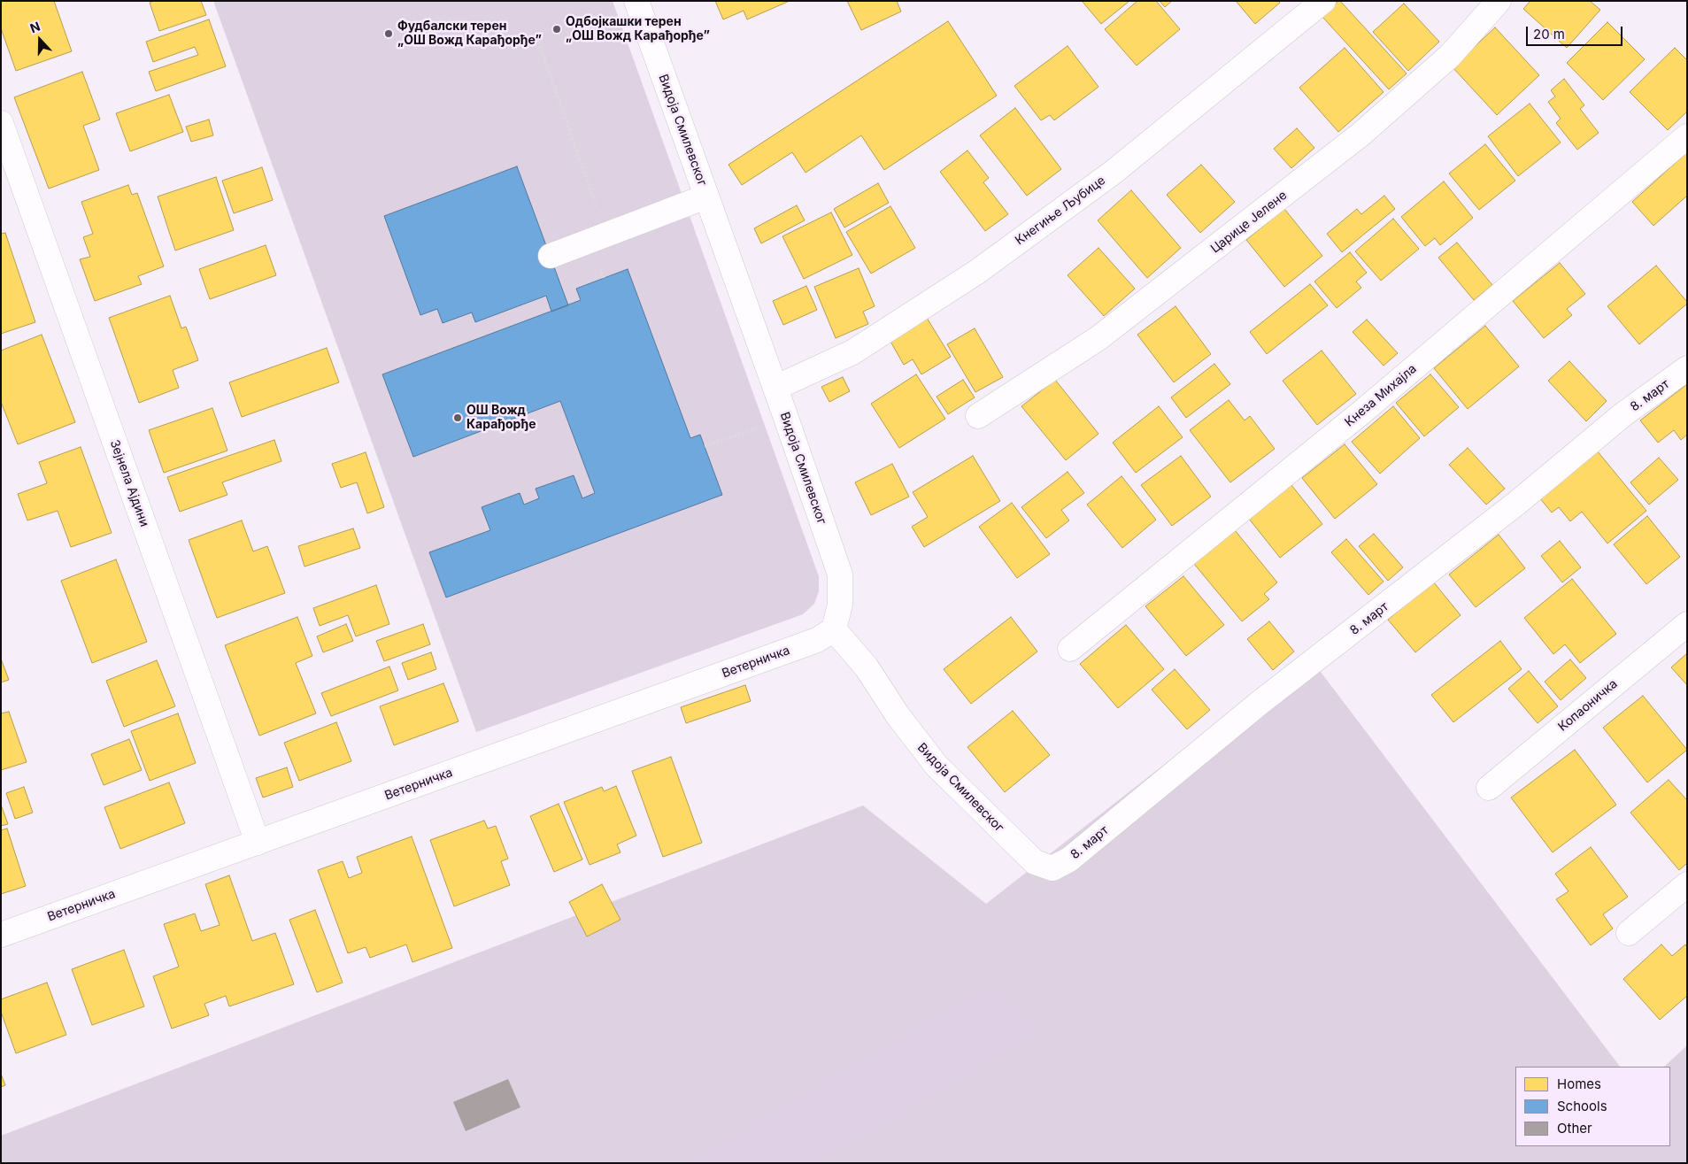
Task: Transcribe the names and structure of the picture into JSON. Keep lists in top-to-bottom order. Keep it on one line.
{"streets":{"street":["Видоја Смилевског","Кнегиње Љубице","Царице Јелене","Кнеза Михајла","8. март","Зејнела Ајдини","Ветерничка","Копаоничка"]},"crossings":[["Видоја Смилевског","Кнегиње Љубице"],["Видоја Смилевског","8. март"],["Видоја Смилевског","Ветерничка"],["Зејнела Ајдини","Ветерничка"]],"places":["Одбојкашки терен „ОШ Вожд Карађорђе”","Фудбалски терен „ОШ Вожд Карађорђе”","ОШ Вожд Карађорђе"],"legend":["Homes","Schools","Other"],"scale_bar":"20 m","north":"top"}
